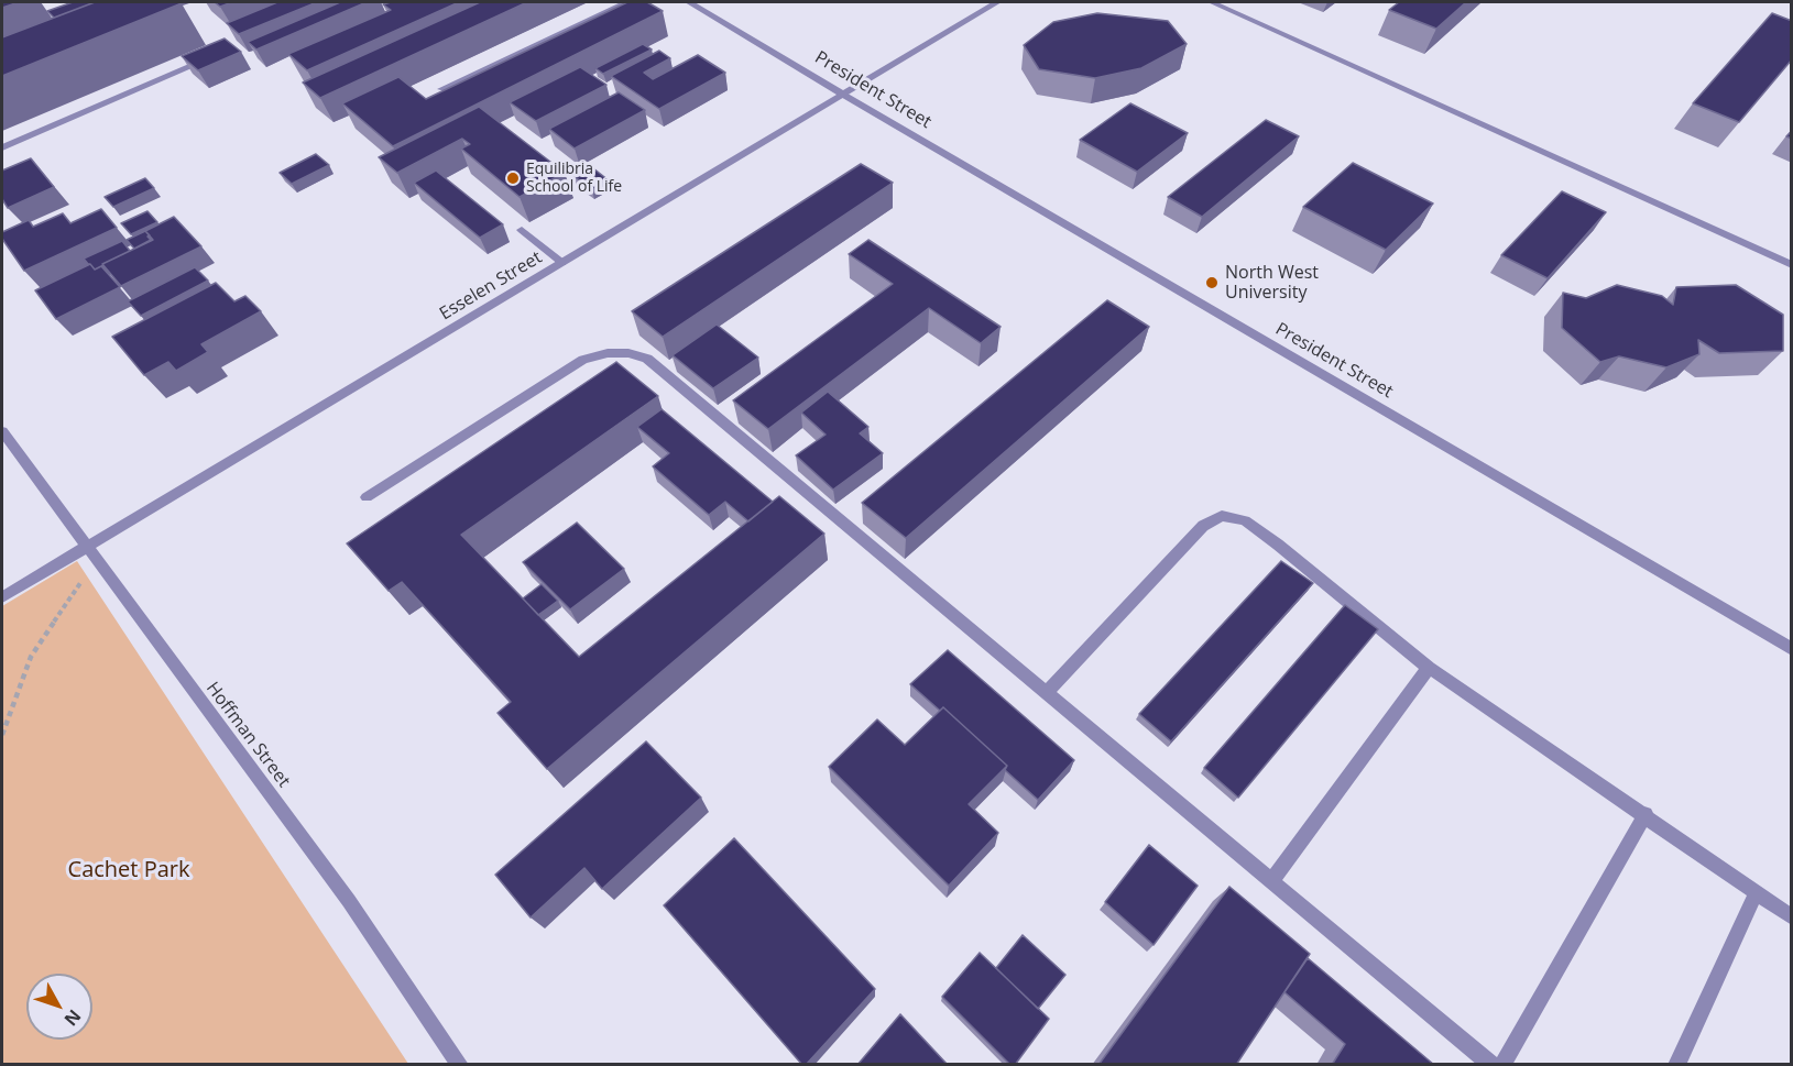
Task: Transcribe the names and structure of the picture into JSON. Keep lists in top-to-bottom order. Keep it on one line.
{"streets":{"street":["President Street","Esselen Street","Hoffman Street"]},"crossings":[["President Street","Esselen Street"],["Esselen Street","Hoffman Street"]],"parks":["Cachet Park"],"places":["Equilibria School of Life","North West University"],"north":"bottom right"}
